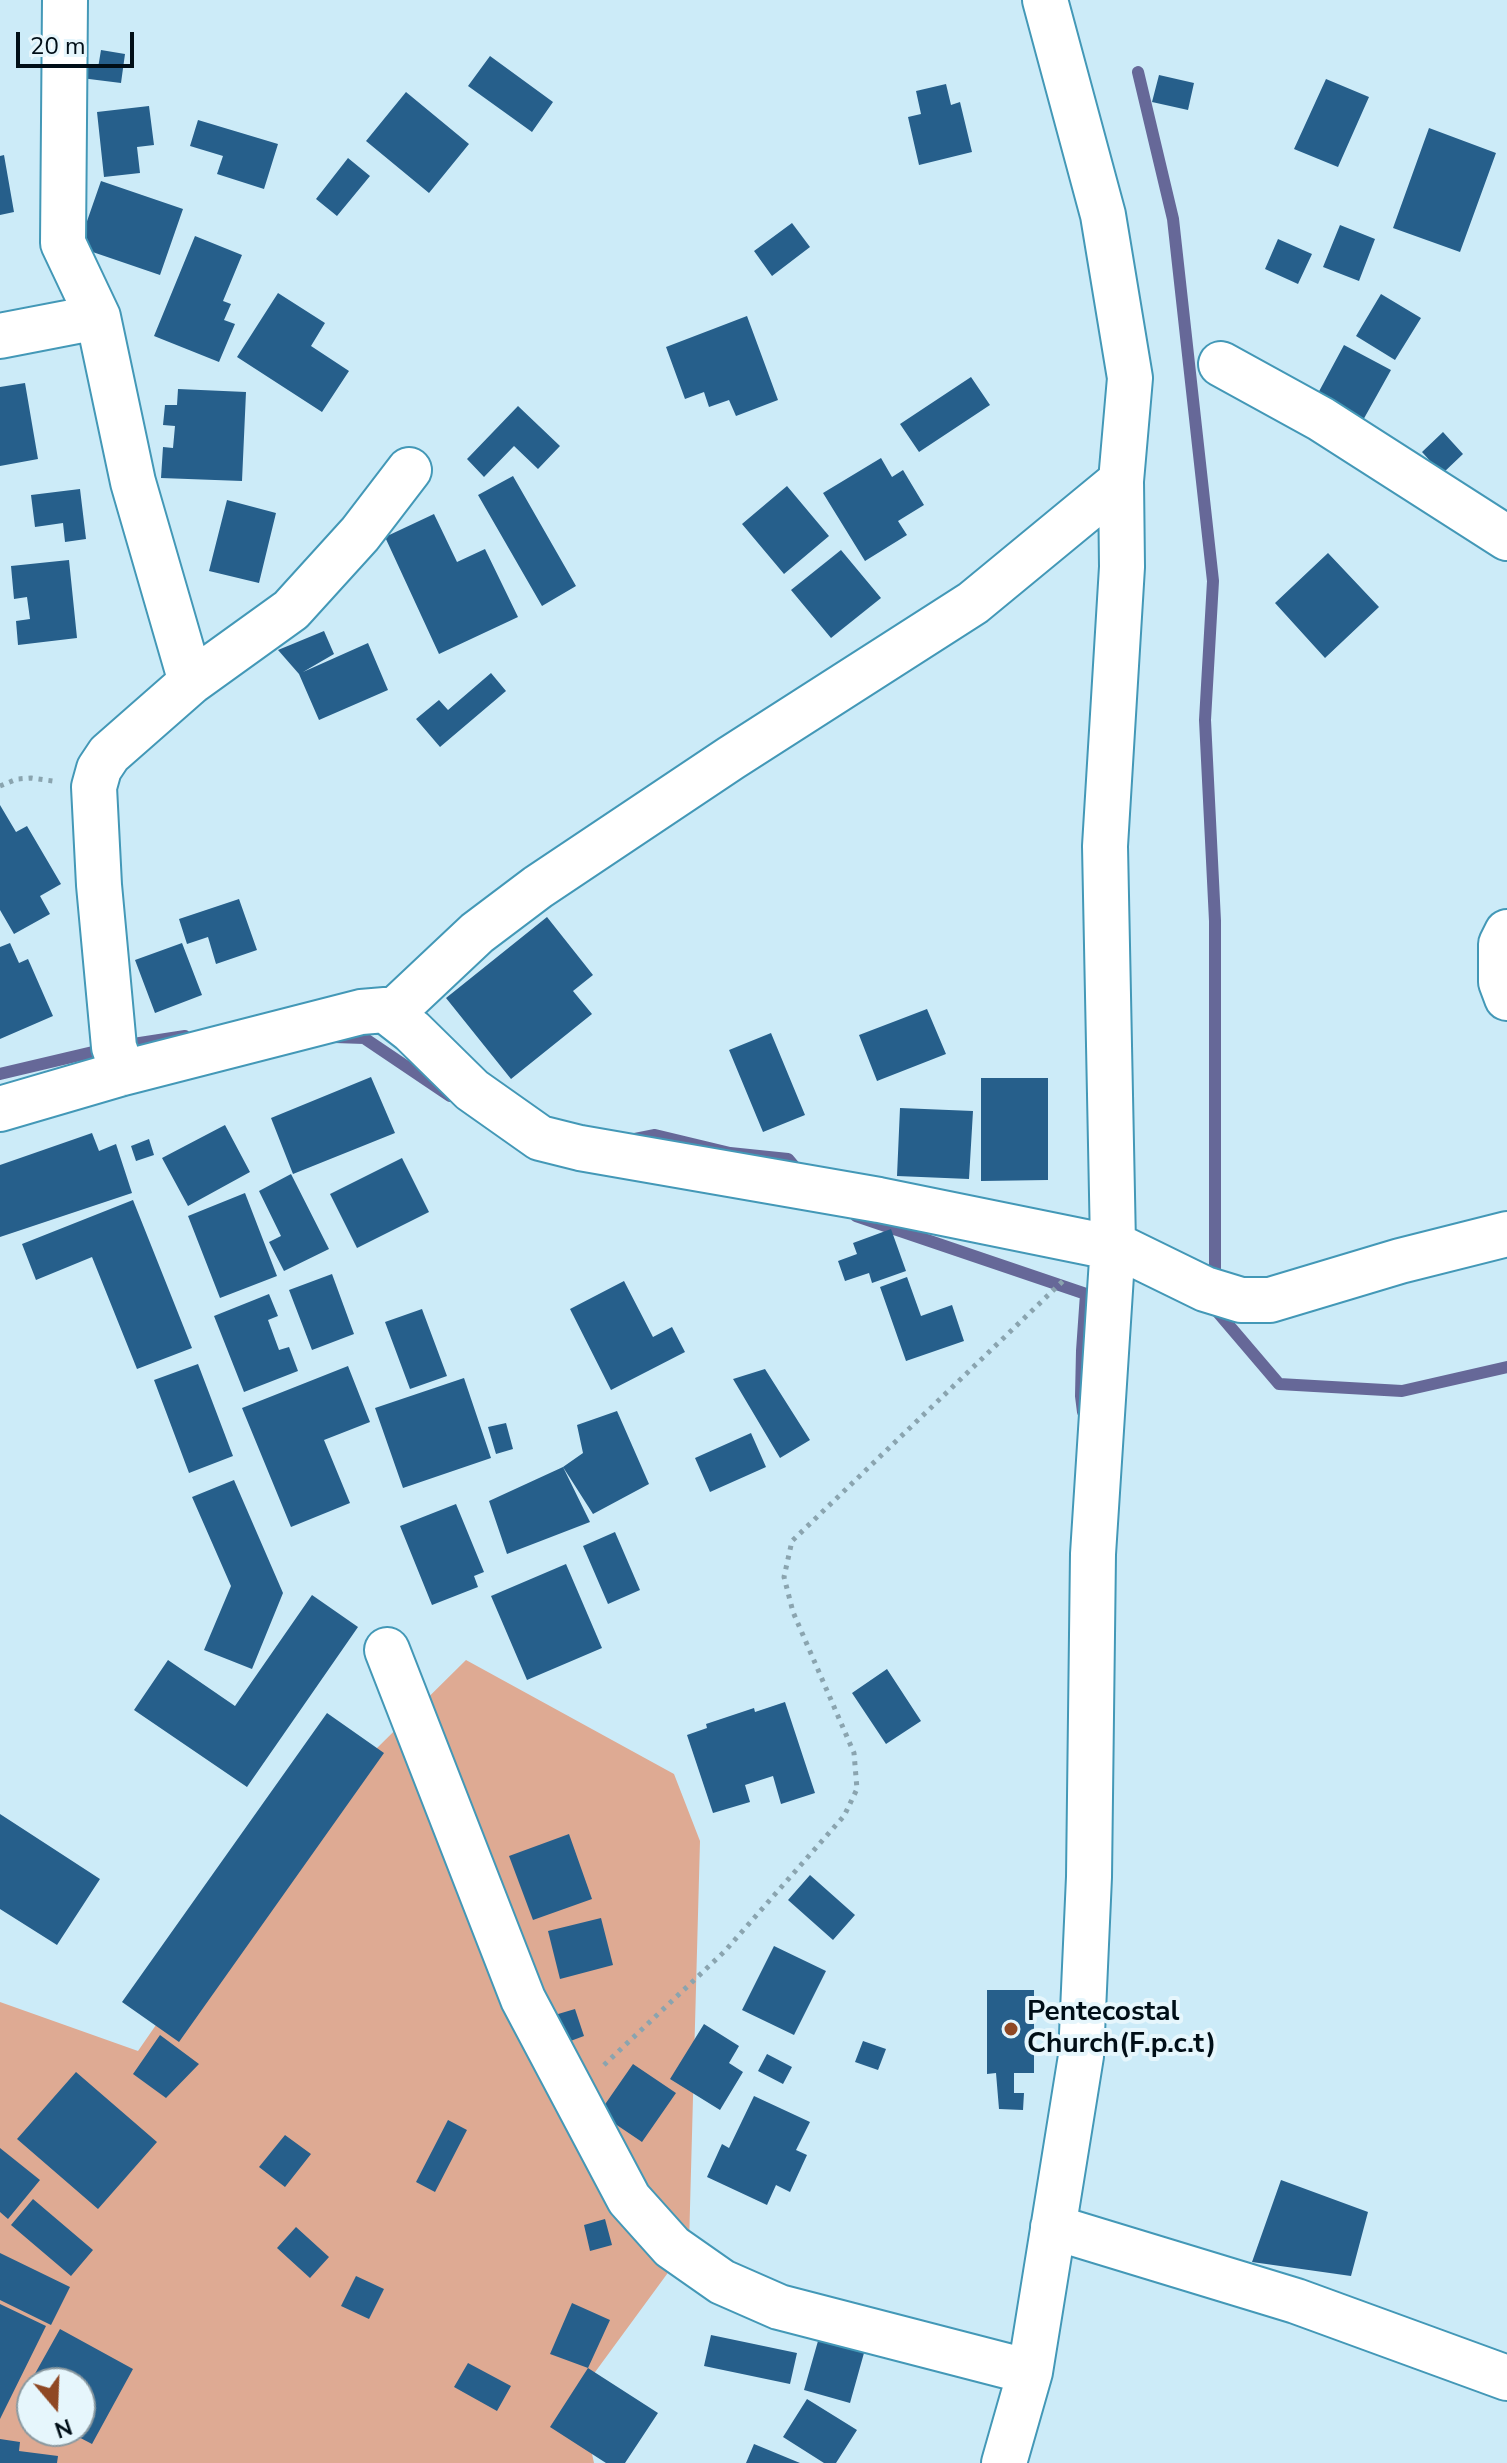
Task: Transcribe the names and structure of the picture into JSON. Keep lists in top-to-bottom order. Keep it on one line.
{"places":["Pentecostal Church(F.p.c.t)"],"scale_bar":"20 m","north":"bottom"}
